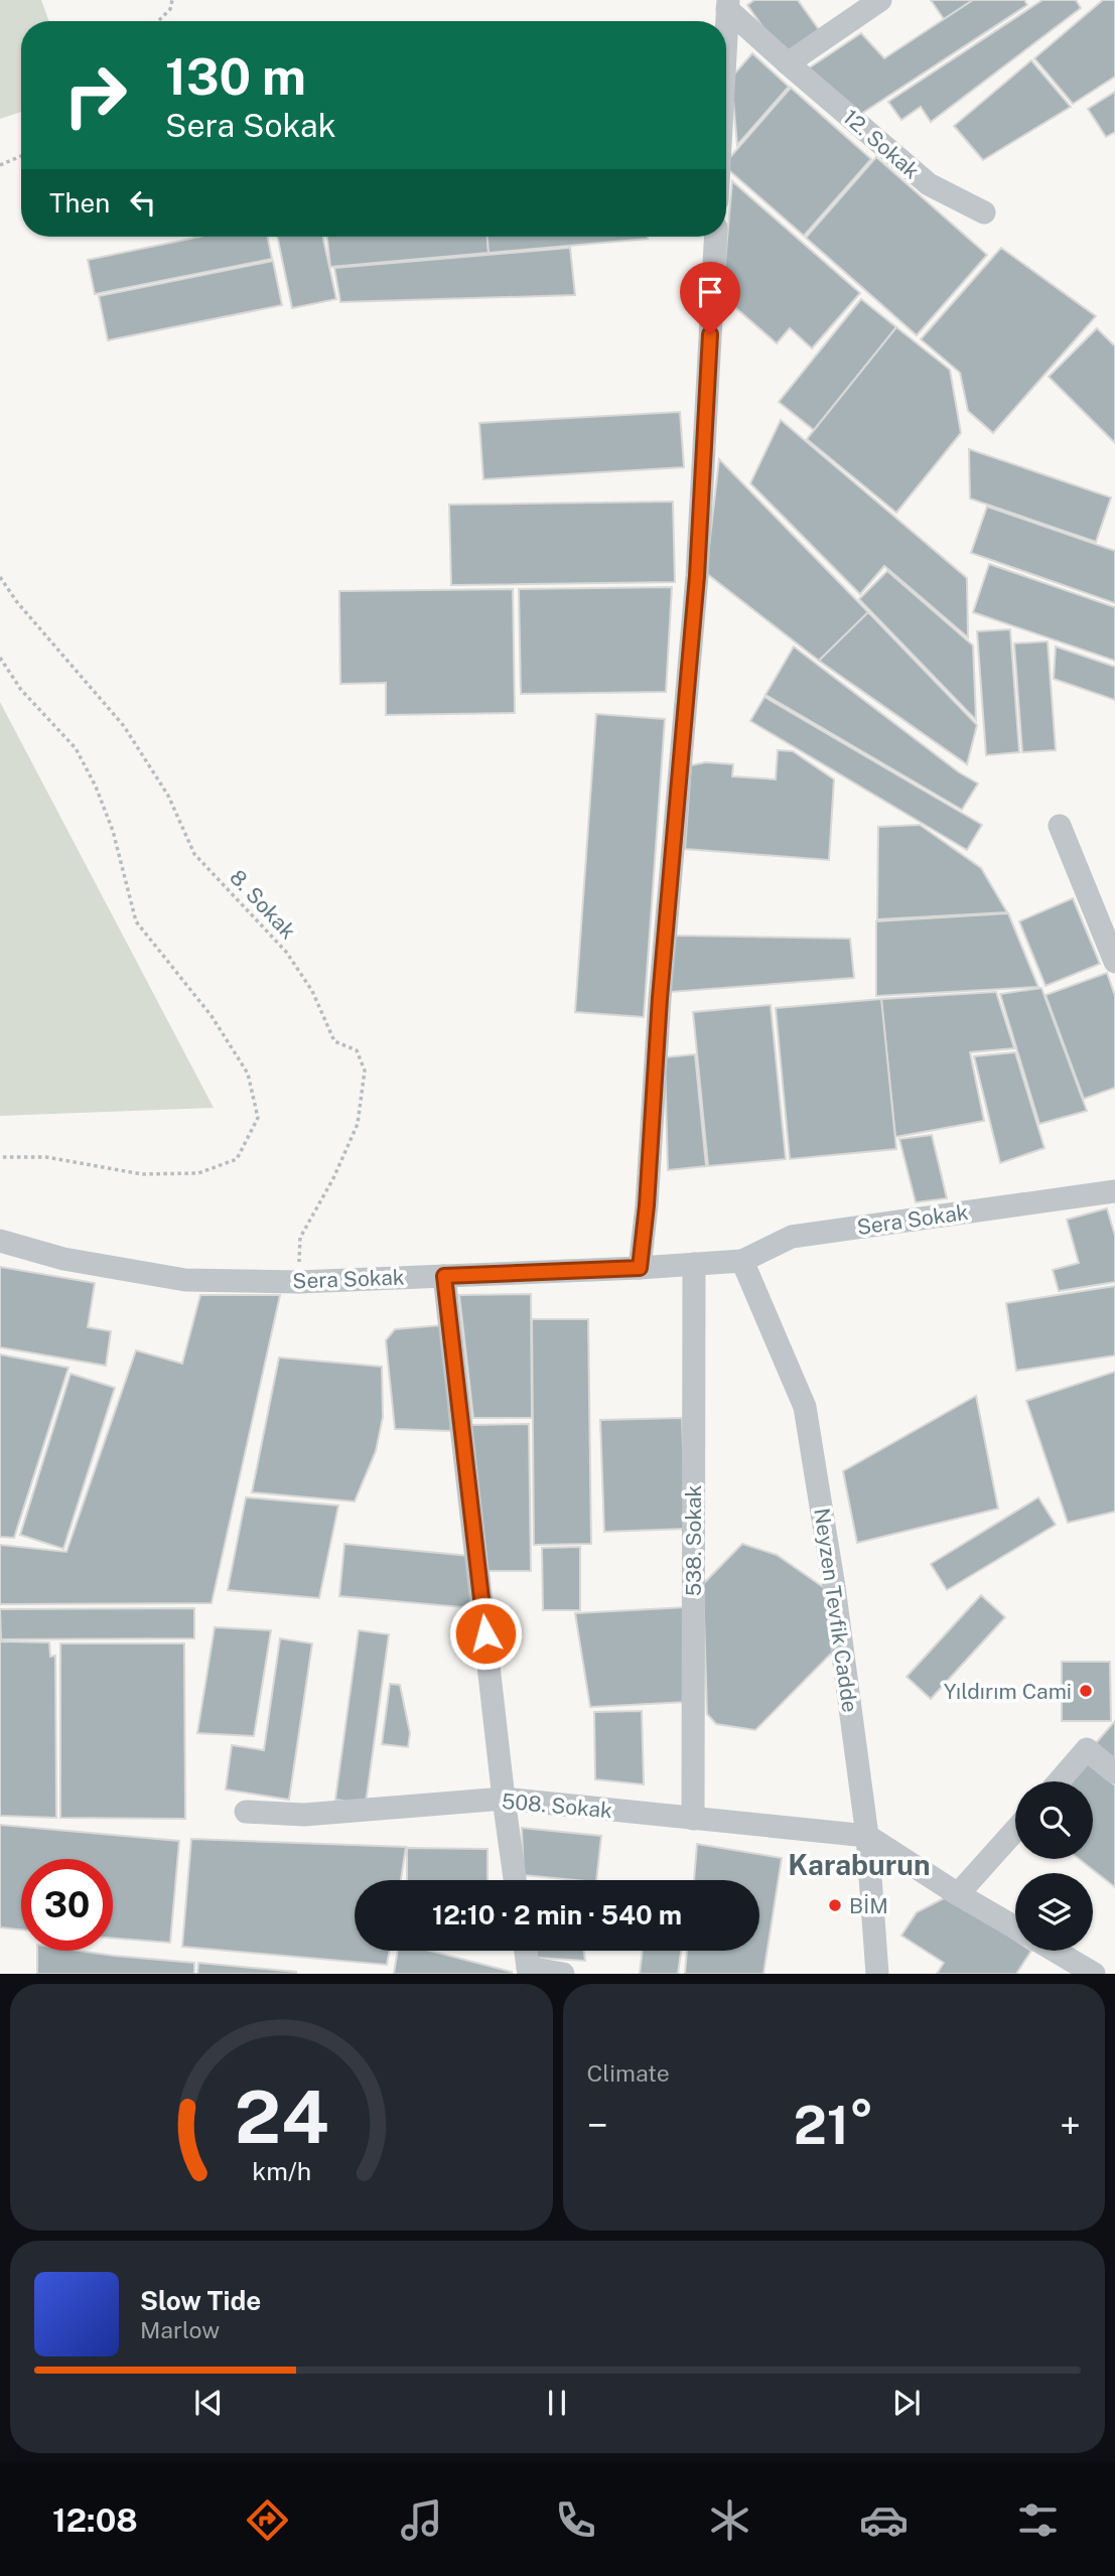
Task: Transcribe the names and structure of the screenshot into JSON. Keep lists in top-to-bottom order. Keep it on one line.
{"streets":{"street":["12. Sokak","Sera Sokak","538. Sokak","Neyzen Tevfik Cadde","508. Sokak"],"path":["8. Sokak"]},"crossings":[["8. Sokak","Sera Sokak"],["Sera Sokak","538. Sokak"],["Sera Sokak","Neyzen Tevfik Cadde"],["538. Sokak","508. Sokak"],["Neyzen Tevfik Cadde","508. Sokak"]],"districts":["Karaburun"],"places":["Yıldırım Cami","BİM"],"page":{"turn":["130 m","Sera Sokak"],"then":"Then","limit":"30","trip":"12:10 · 2 min · 540 m","tile":"Climate","heat":["−","21°","+"],"song":["Slow Tide","Marlow"],"tabs":"12:08","gauge":["24","km/h"]}}
